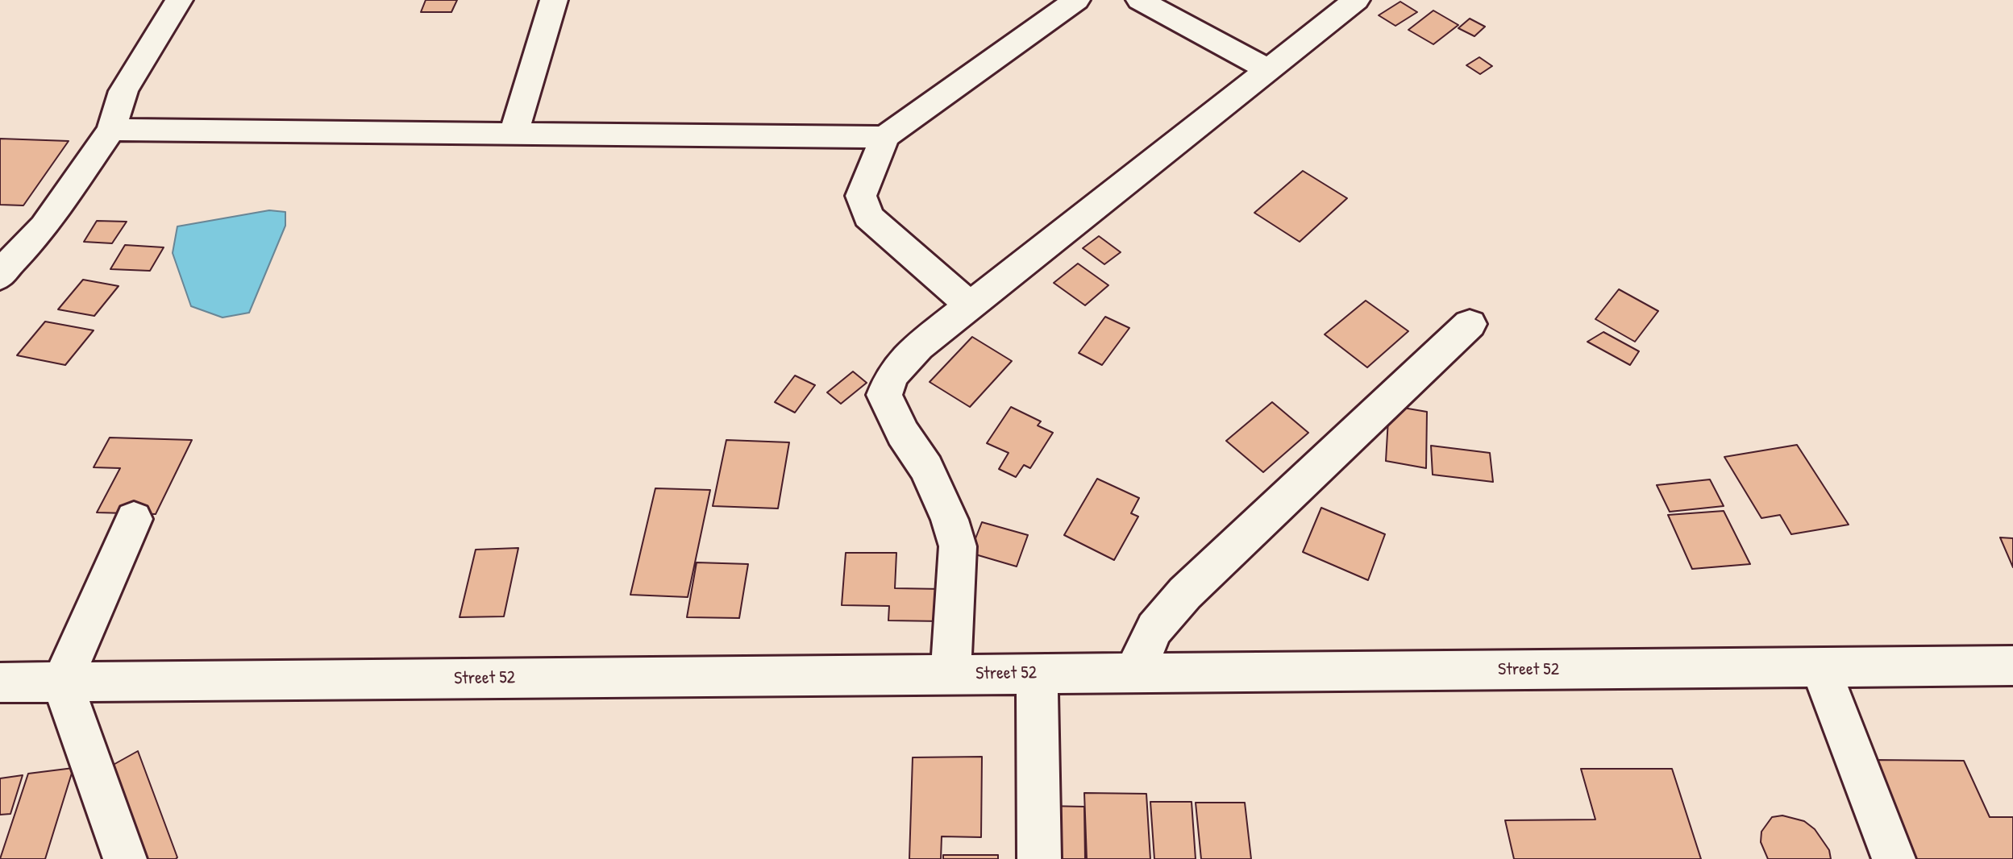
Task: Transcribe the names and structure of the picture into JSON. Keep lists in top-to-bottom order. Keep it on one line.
{"streets":{"street":["Street 52"]}}
